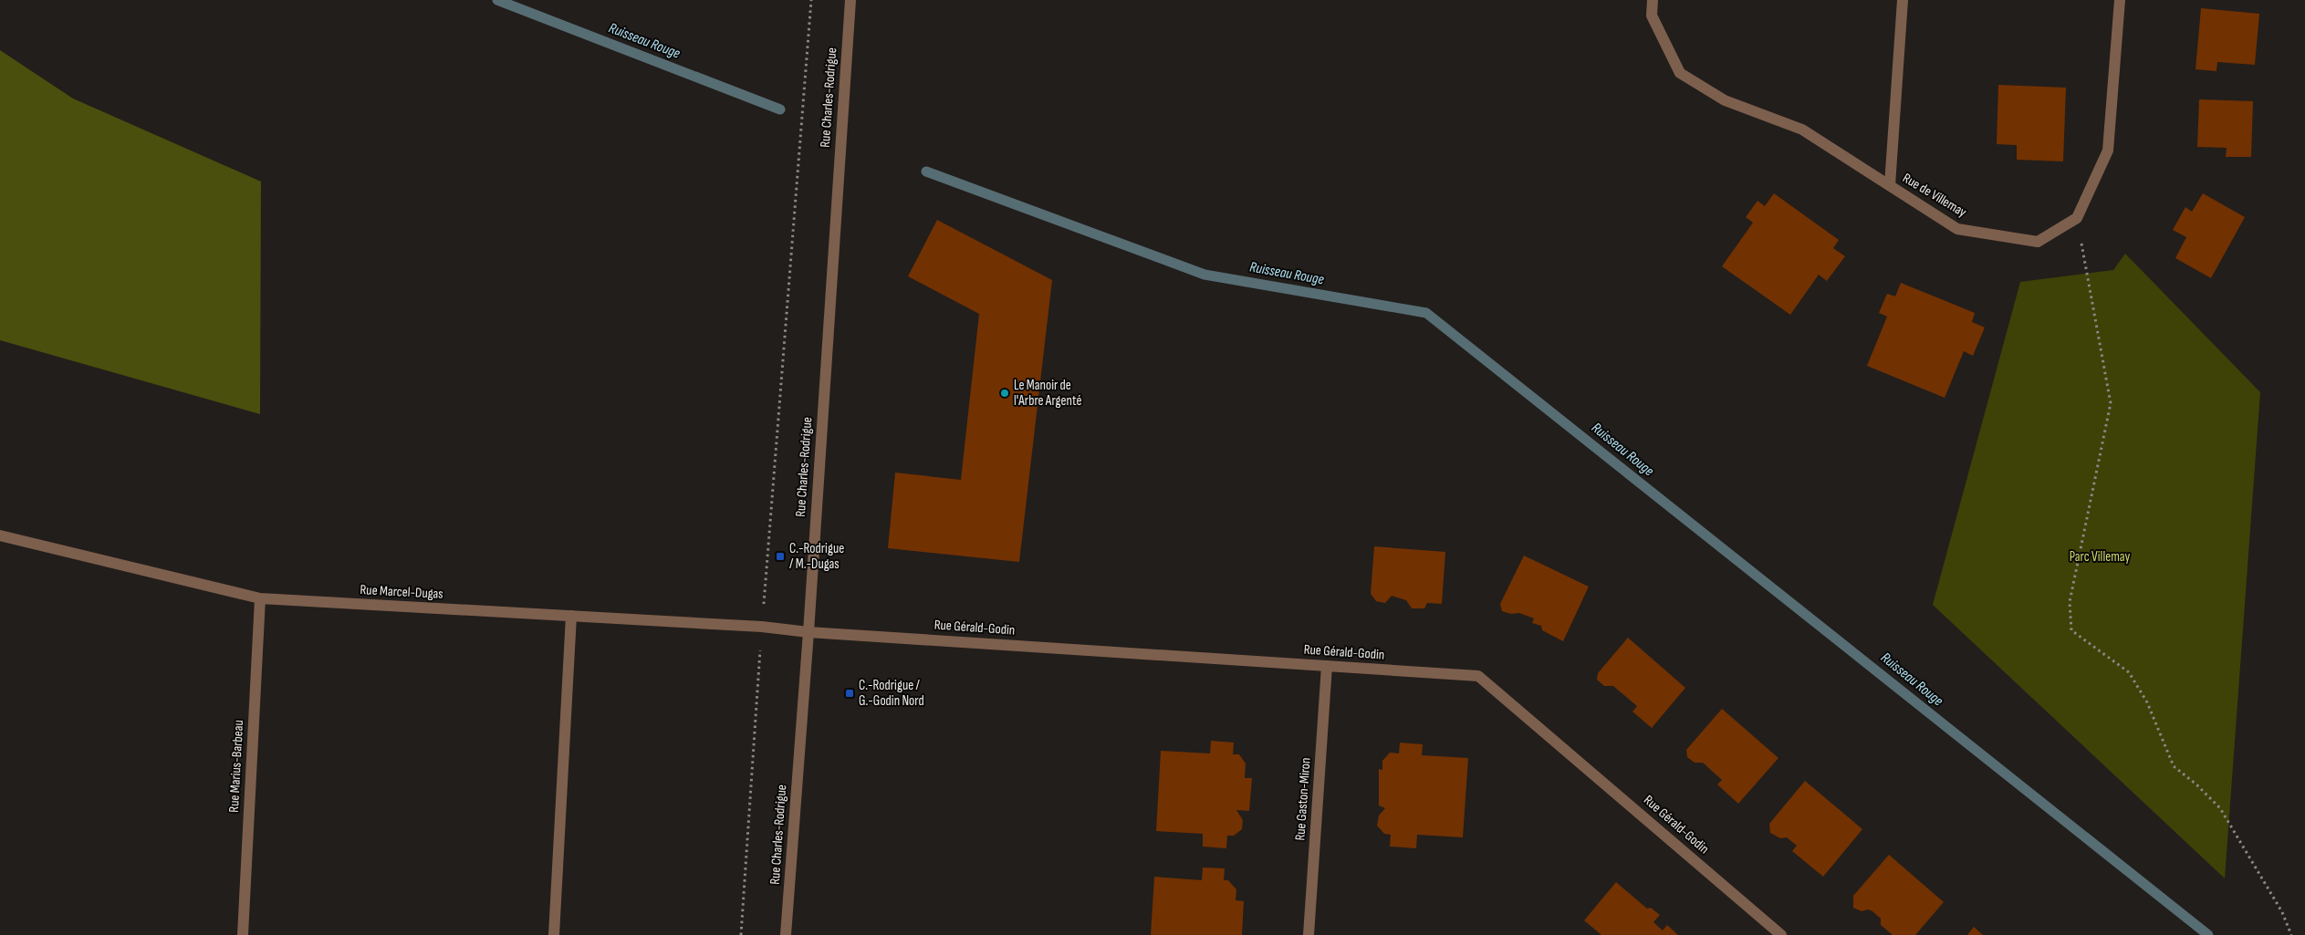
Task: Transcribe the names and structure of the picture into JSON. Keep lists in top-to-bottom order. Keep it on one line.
{"streets":{"street":["Rue Charles-Rodrigue","Rue de Villemay","Rue Marcel-Dugas","Rue Gérald-Godin","Rue Marius-Barbeau","Rue Gaston-Miron"]},"crossings":[["Rue Charles-Rodrigue","Rue Marcel-Dugas"],["Rue Charles-Rodrigue","Rue Gérald-Godin"],["Rue Marcel-Dugas","Rue Gérald-Godin"],["Rue Marcel-Dugas","Rue Marius-Barbeau"],["Rue Gérald-Godin","Rue Gaston-Miron"]],"water":["Ruisseau Rouge"],"parks":["Parc Villemay"],"places":{"other":["Le Manoir de l'Arbre Argenté"],"transit":["C.-Rodrigue / M.-Dugas","C.-Rodrigue / G.-Godin Nord"]}}
